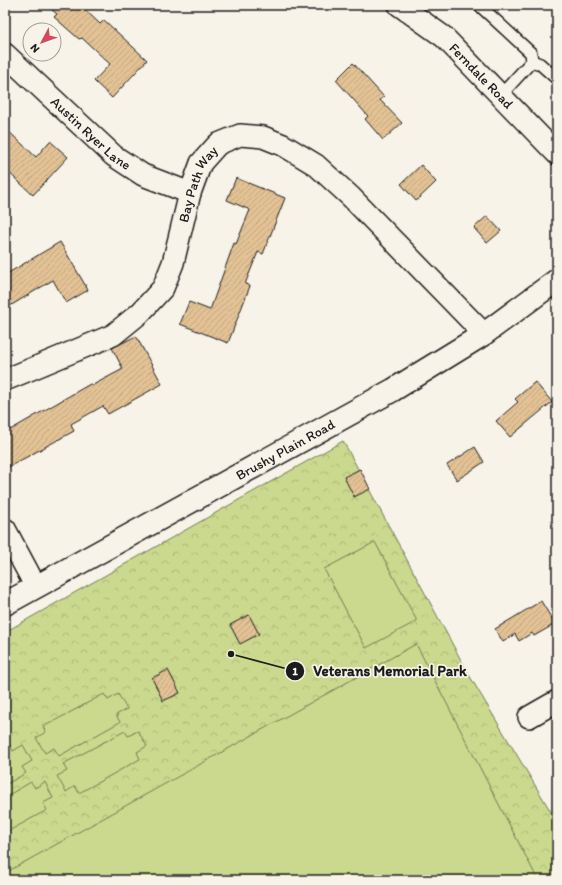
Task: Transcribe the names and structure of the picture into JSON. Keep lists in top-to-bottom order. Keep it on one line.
{"streets":{"main road":["Brushy Plain Road"],"street":["Ferndale Road","Austin Ryer Lane","Bay Path Way"]},"crossings":[["Austin Ryer Lane","Bay Path Way"],["Bay Path Way","Brushy Plain Road"]],"places":["Veterans Memorial Park"],"north":"bottom left"}
